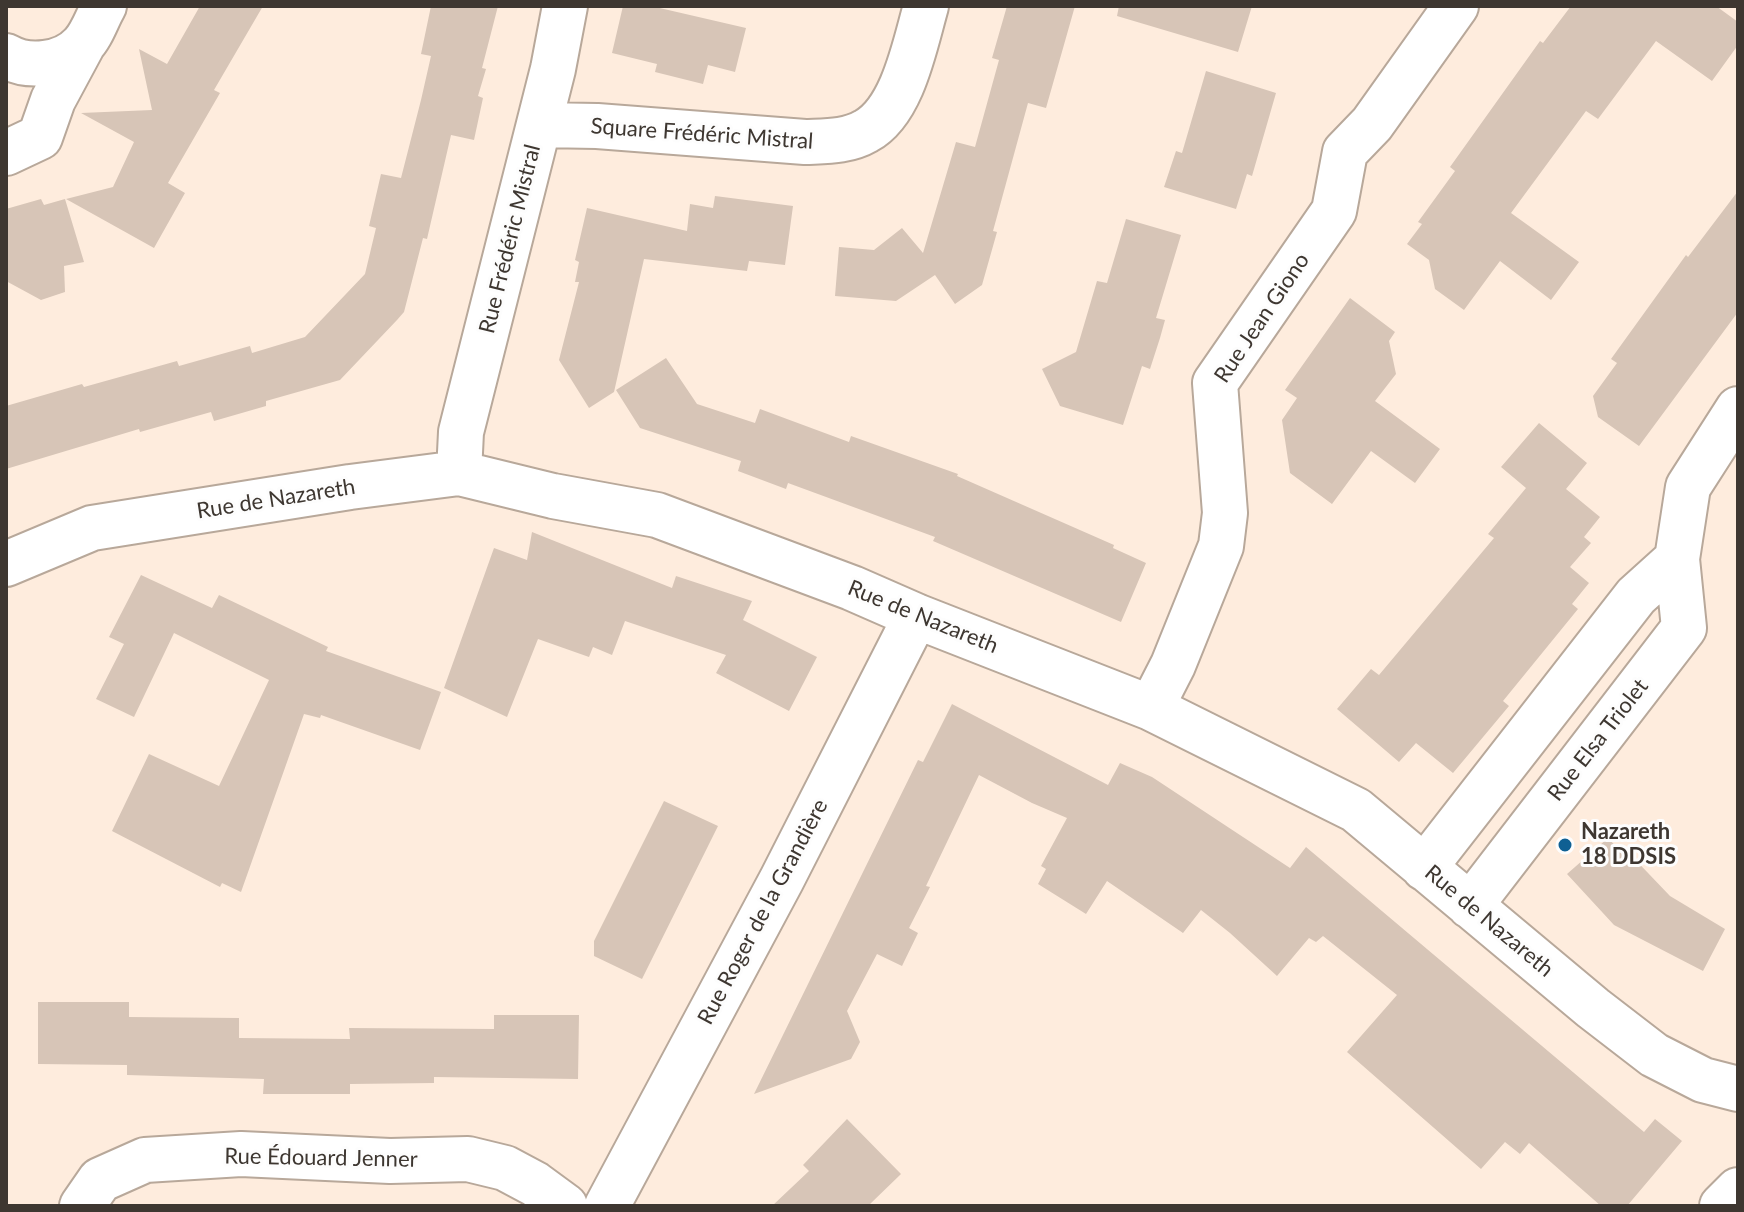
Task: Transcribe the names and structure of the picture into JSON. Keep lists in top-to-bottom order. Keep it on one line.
{"streets":{"street":["Square Frédéric Mistral","Rue Frédéric Mistral","Rue Jean Giono","Rue de Nazareth","Rue Elsa Triolet","Rue Roger de la Grandière","Rue Édouard Jenner"]},"crossings":[["Square Frédéric Mistral","Rue Frédéric Mistral"],["Rue Frédéric Mistral","Rue de Nazareth"],["Rue Jean Giono","Rue de Nazareth"],["Rue de Nazareth","Rue Elsa Triolet"],["Rue de Nazareth","Rue Roger de la Grandière"]],"places":["Nazareth 18 DDSIS"]}
